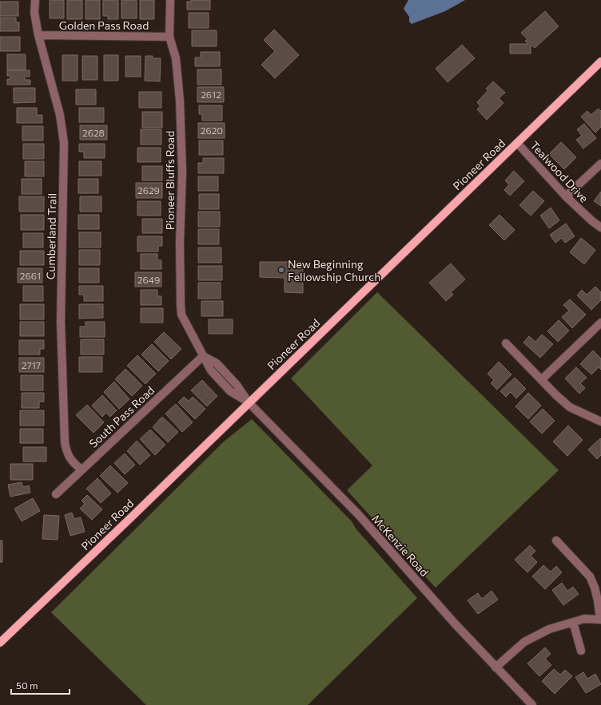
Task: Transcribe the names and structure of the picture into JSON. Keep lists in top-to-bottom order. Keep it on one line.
{"streets":{"main road":["Pioneer Road"],"street":["Golden Pass Road","Tealwood Drive","Pioneer Bluffs Road","Cumberland Trail","South Pass Road","McKenzie Road"]},"crossings":[["Golden Pass Road","Pioneer Bluffs Road"],["Golden Pass Road","Cumberland Trail"],["Pioneer Road","Tealwood Drive"],["Pioneer Road","Pioneer Bluffs Road"],["Pioneer Road","McKenzie Road"],["Pioneer Bluffs Road","South Pass Road"],["Pioneer Bluffs Road","McKenzie Road"],["Cumberland Trail","South Pass Road"]],"places":["New Beginning Fellowship Church"],"house_numbers":["2612","2620","2628","2629","2661","2649","2717"],"scale_bar":"50 m"}
